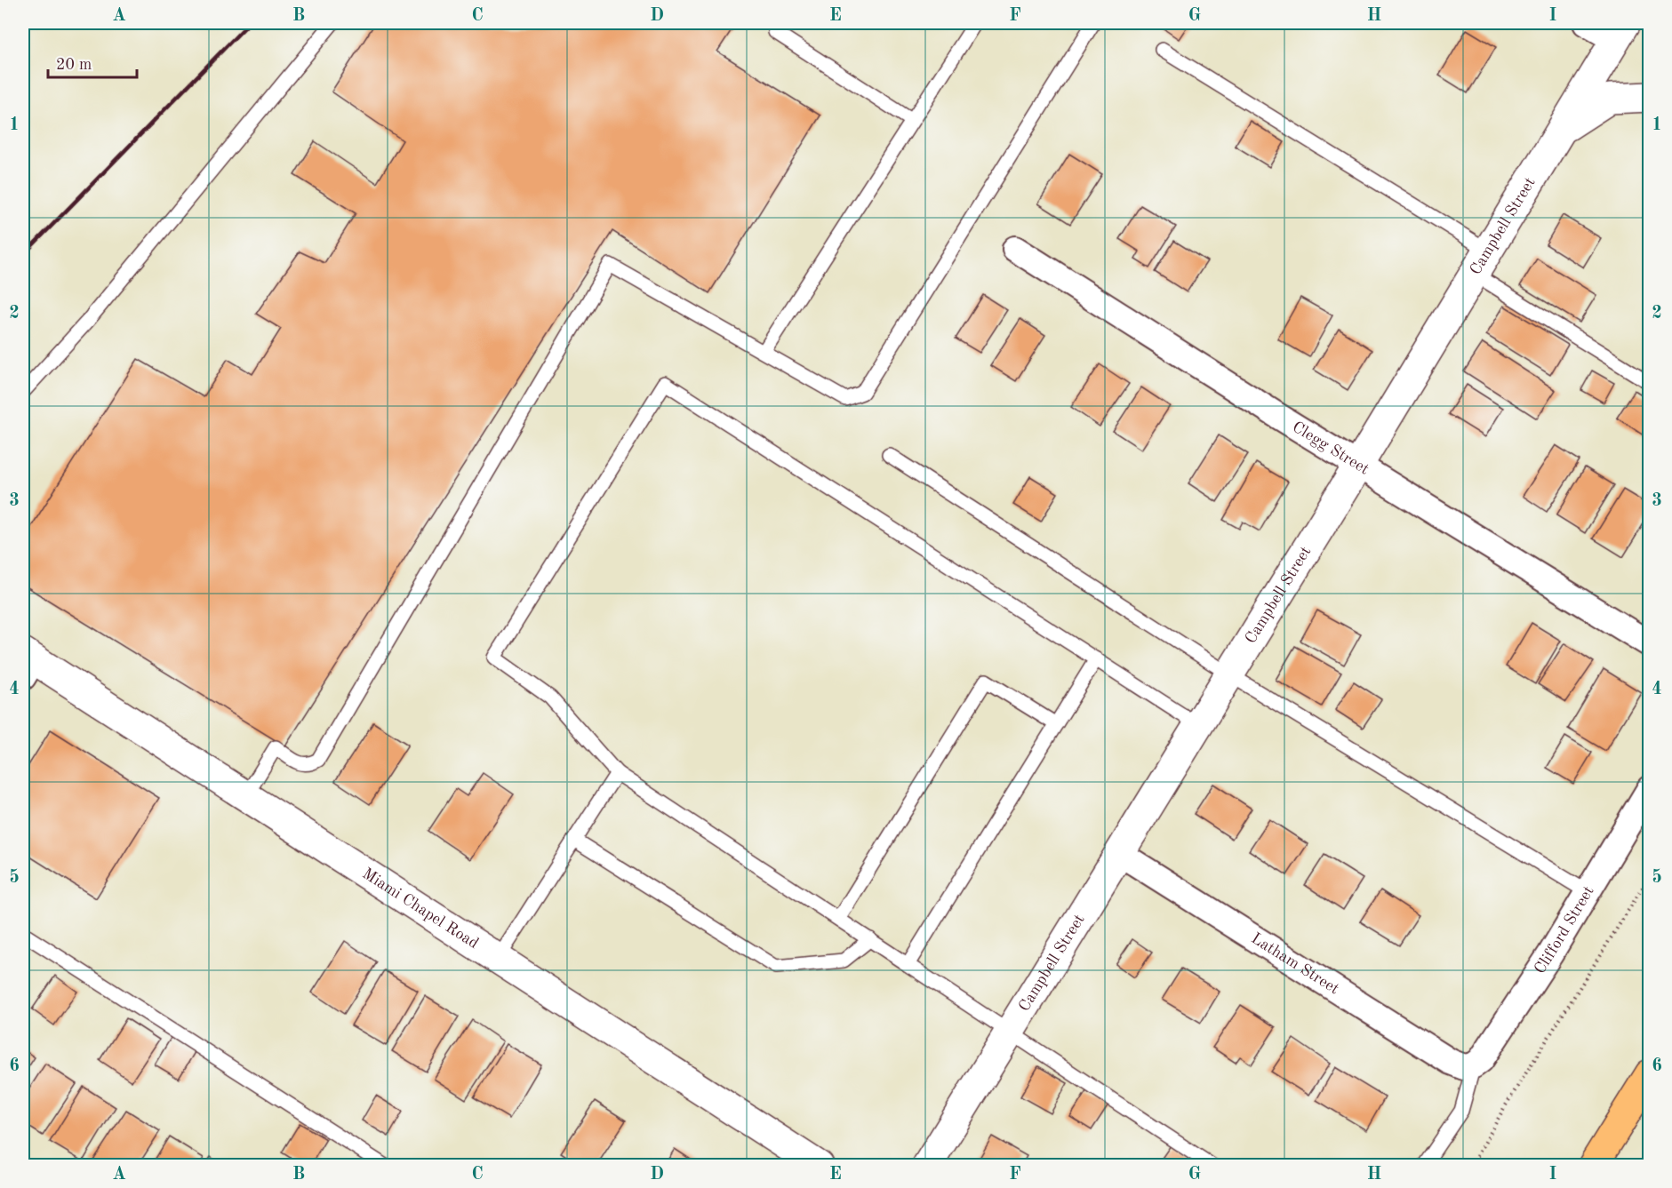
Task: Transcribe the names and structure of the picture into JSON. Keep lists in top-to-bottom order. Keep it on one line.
{"streets":{"street":["Campbell Street","Clegg Street","Miami Chapel Road","Clifford Street","Latham Street"]},"crossings":[["Campbell Street","Clegg Street"],["Campbell Street","Latham Street"],["Clifford Street","Latham Street"]],"scale_bar":"20 m","grid":{"columns":["A","B","C","D","E","F","G","H","I"],"rows":["1","2","3","4","5","6"]}}
